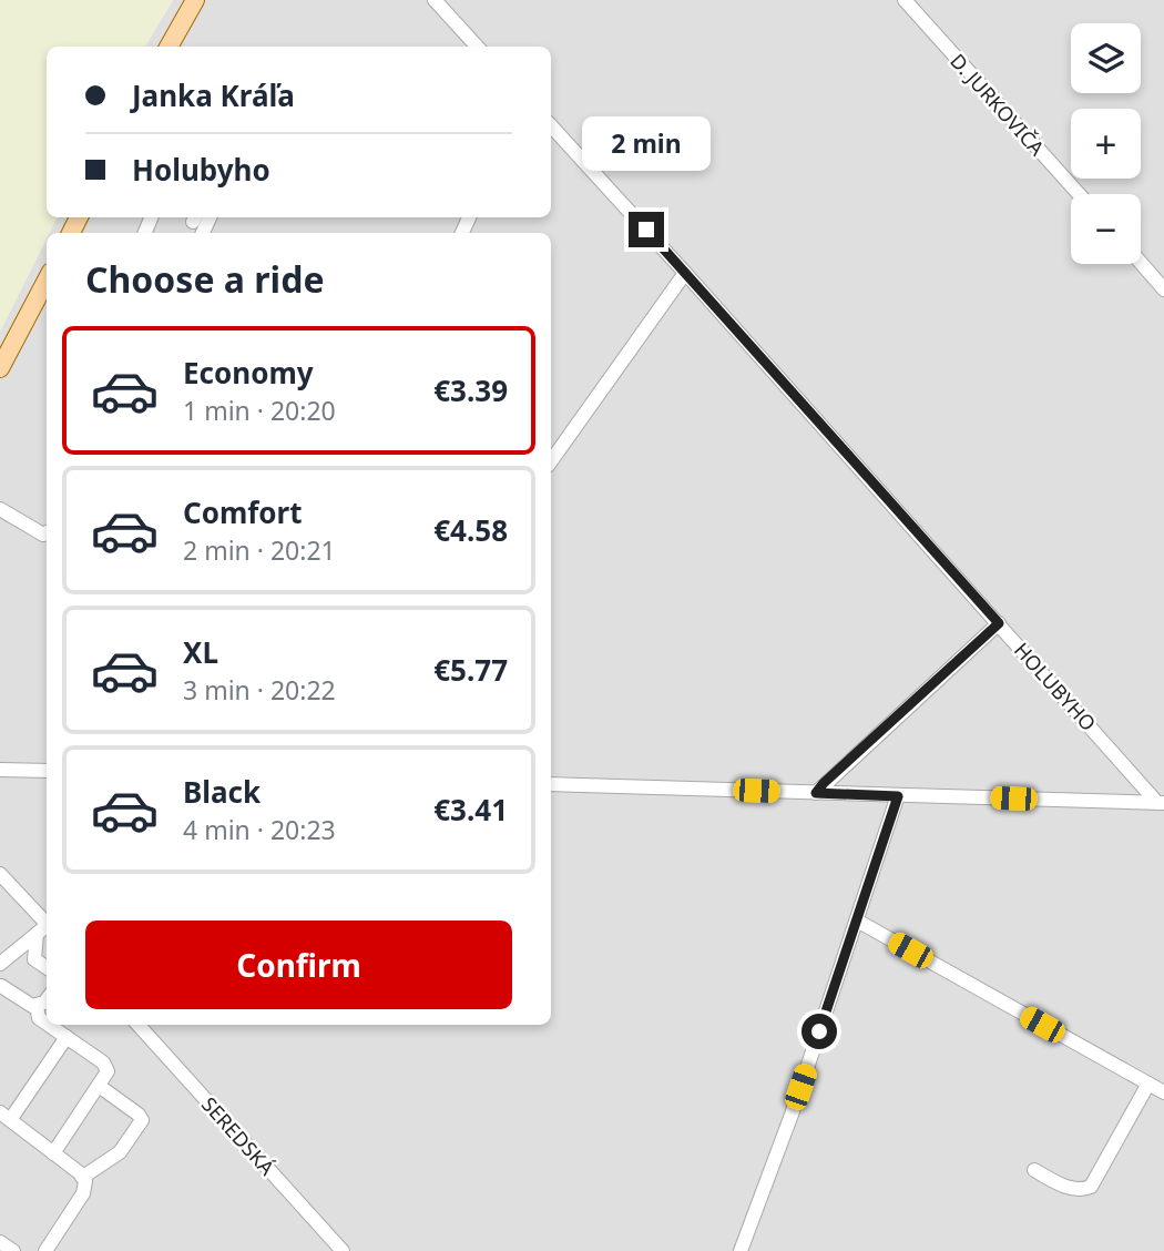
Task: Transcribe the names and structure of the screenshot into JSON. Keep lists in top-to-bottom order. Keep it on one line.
{"streets":{"street":["D. JURKOVIČA","HOLUBYHO","SEREDSKÁ"]},"page":{"map_buttons":["+","−"],"banner":["Janka Kráľa","Holubyho"],"bubble":"2 min","heading":"Choose a ride","list":[{"name":"Economy","note":"1 min · 20:20","value":"€3.39"},{"name":"Comfort","note":"2 min · 20:21","value":"€4.58"},{"name":"XL","note":"3 min · 20:22","value":"€5.77"},{"name":"Black","note":"4 min · 20:23","value":"€3.41"}],"buttons":"Confirm"}}
